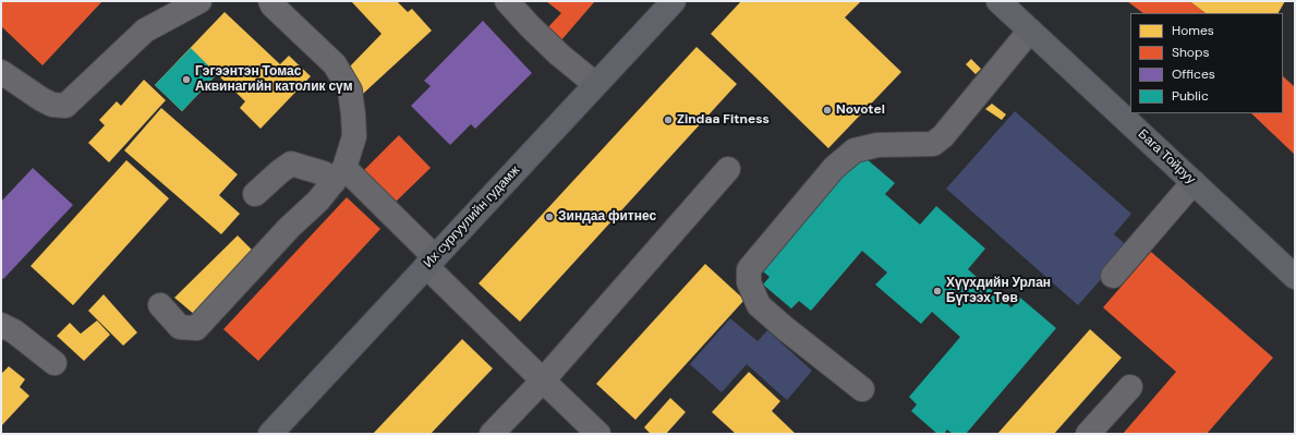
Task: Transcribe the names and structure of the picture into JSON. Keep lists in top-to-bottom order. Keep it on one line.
{"streets":{"main road":["Бага Тойруу","Их сургуулийн гудамж"]},"places":["Гэгээнтэн Томас Аквинагийн католик сүм","Novotel","Zindaa Fitness","Зиндаа фитнес","Хүүхдийн Урлан Бүтээх Төв"],"legend":["Homes","Shops","Offices","Public"]}
